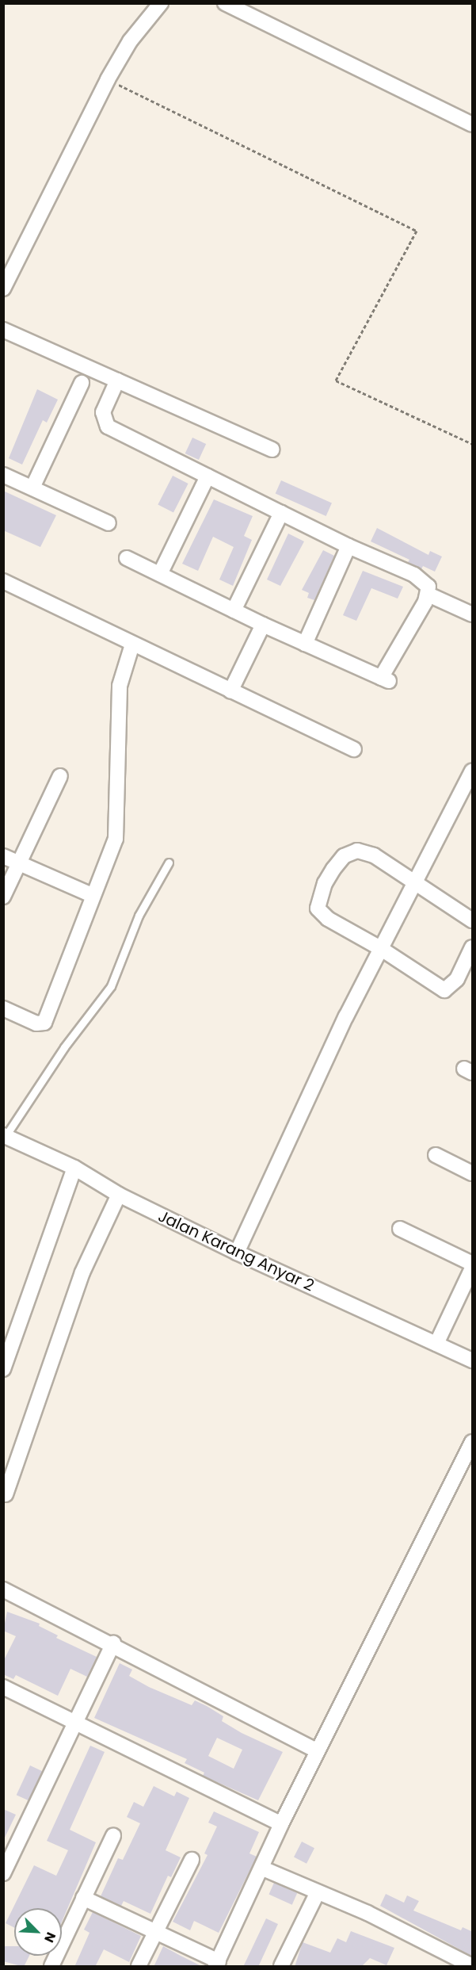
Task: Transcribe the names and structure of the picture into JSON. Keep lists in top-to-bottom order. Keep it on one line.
{"streets":{"street":["Jalan Karang Anyar 2"]},"north":"bottom right"}
